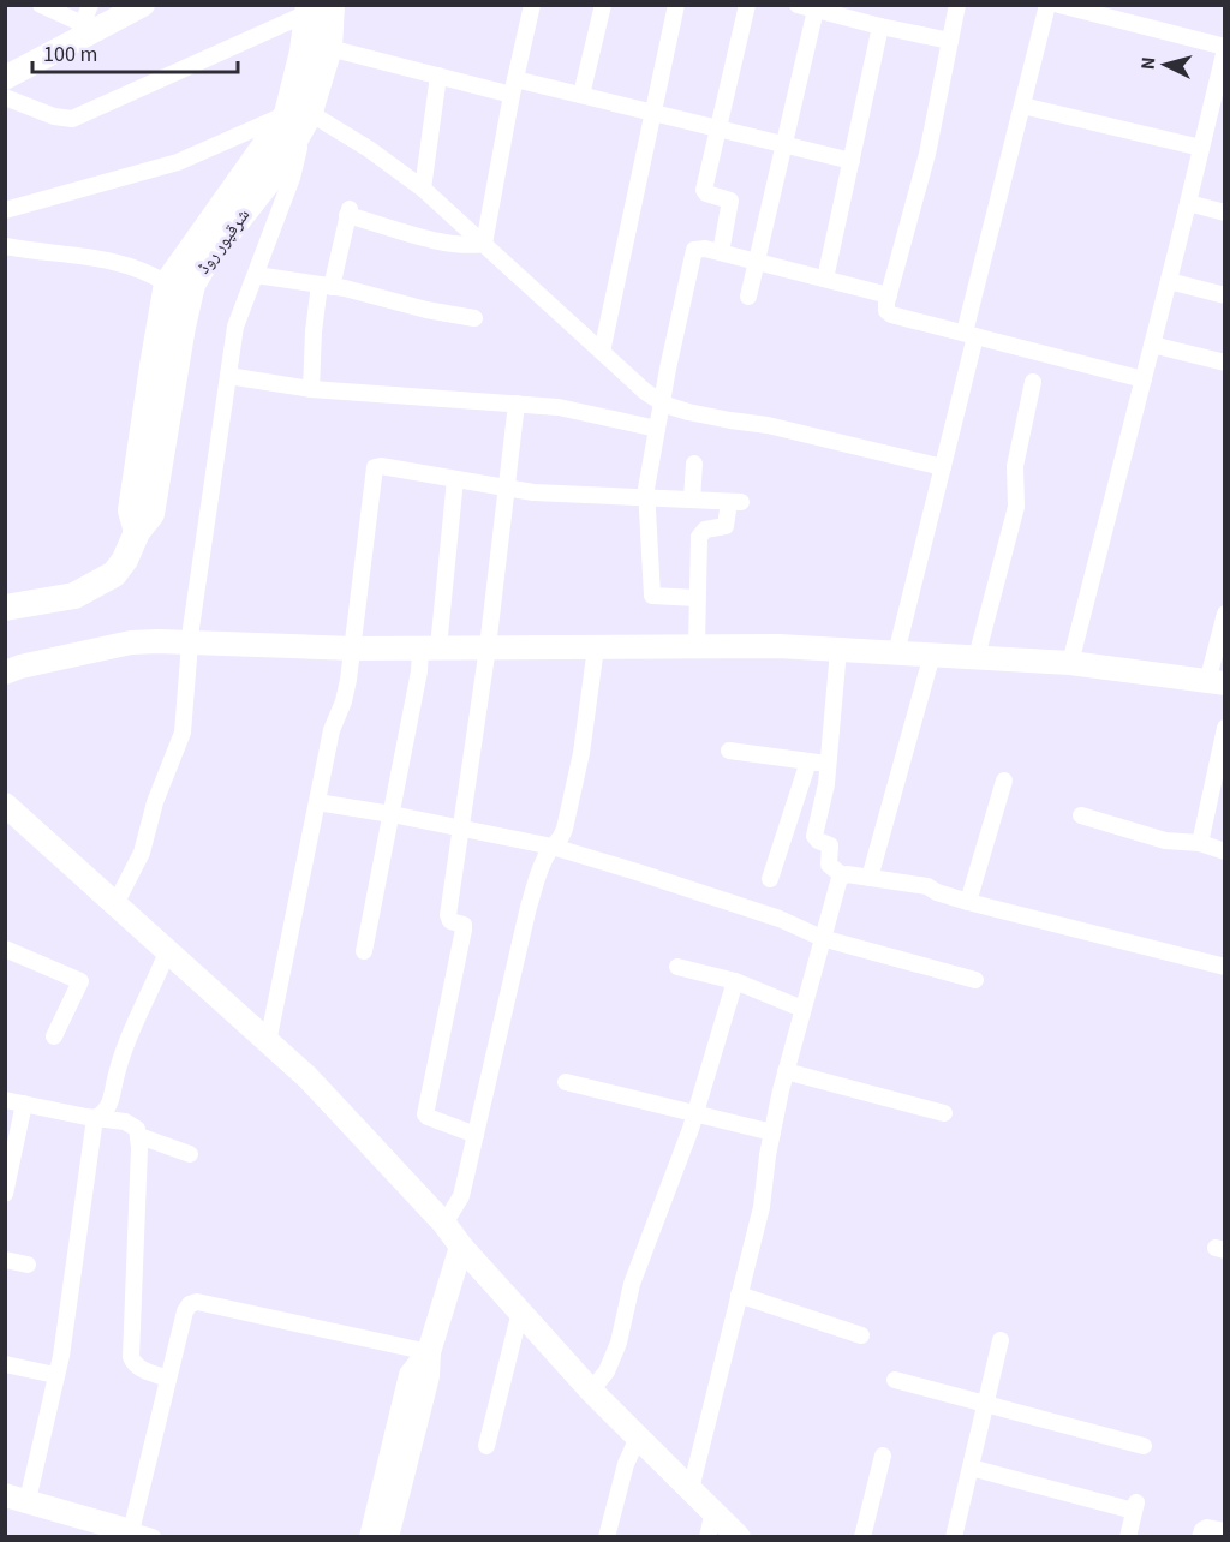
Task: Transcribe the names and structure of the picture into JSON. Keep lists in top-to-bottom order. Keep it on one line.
{"streets":{"main road":["شرقپور روڈ"]},"scale_bar":"100 m","north":"left"}
